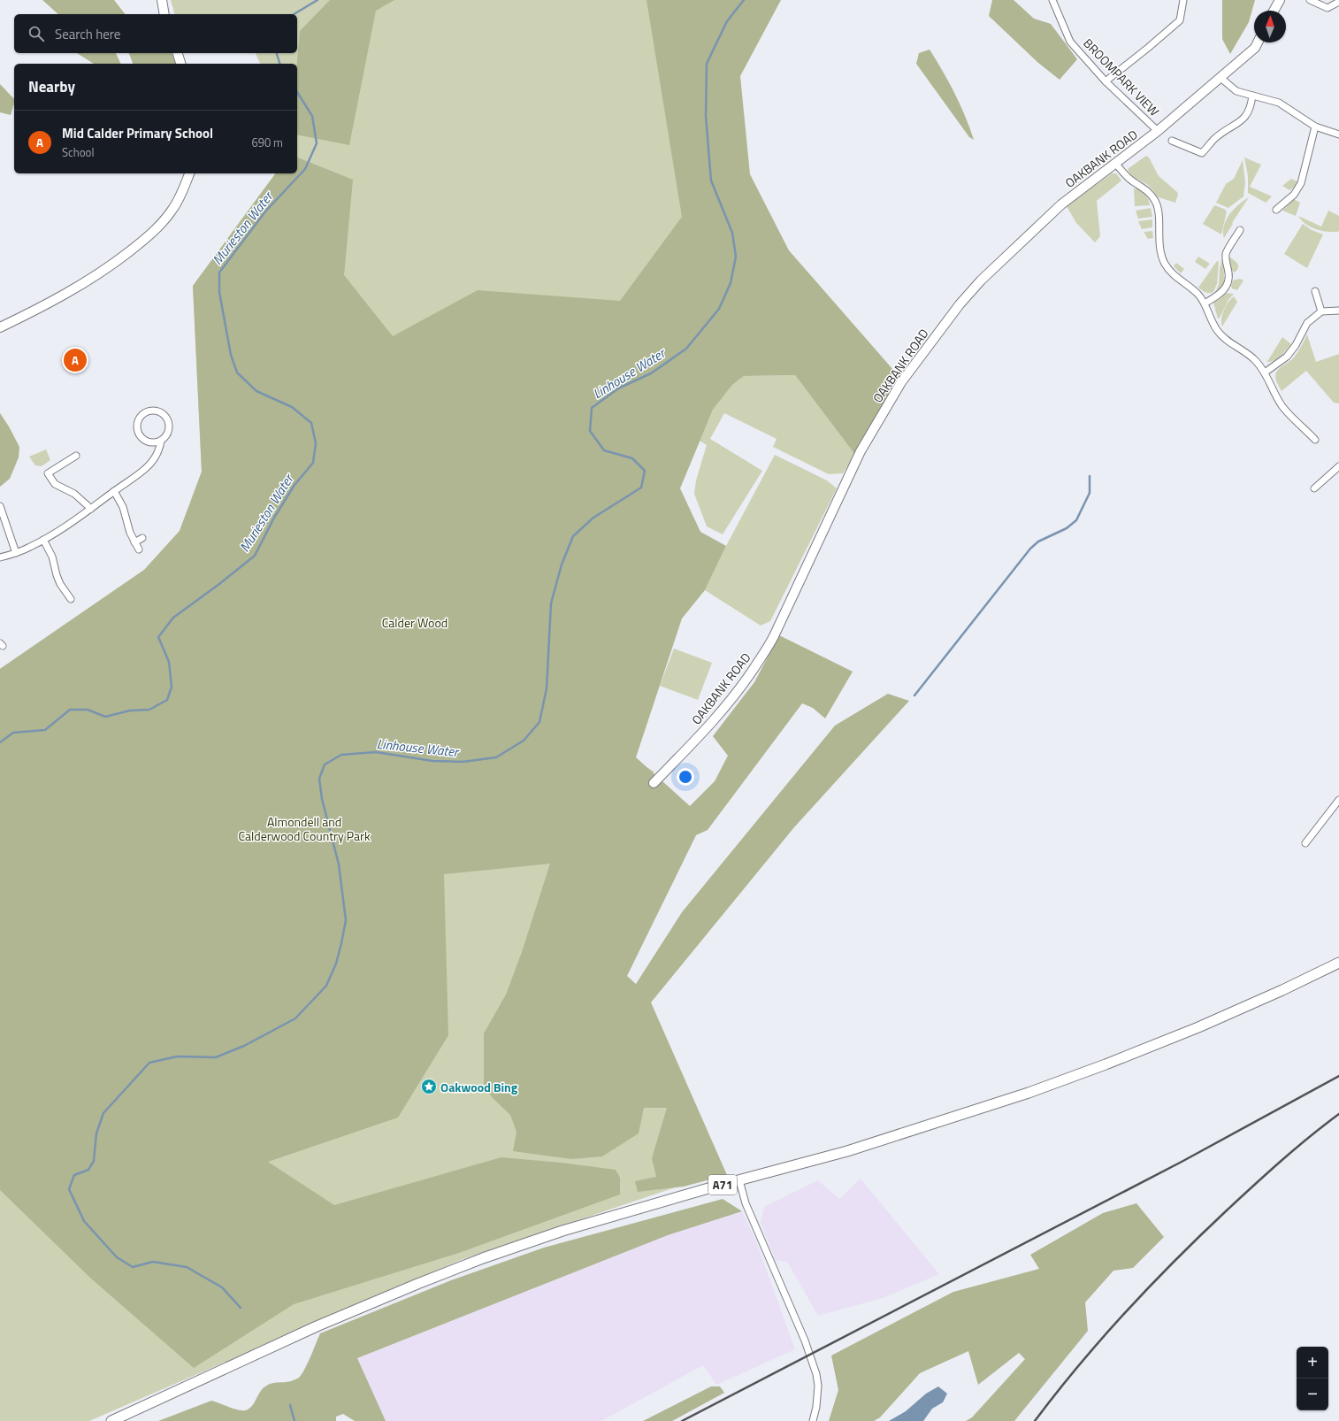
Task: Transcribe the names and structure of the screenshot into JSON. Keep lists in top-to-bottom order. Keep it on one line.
{"streets":{"main road":["A71"],"street":["BROOMPARK VIEW","OAKBANK ROAD"]},"crossings":[["BROOMPARK VIEW","OAKBANK ROAD"]],"water":["Murieston Water","Linhouse Water"],"parks":["Calder Wood","Almondell and Calderwood Country Park"],"places":{"place":["Oakwood Bing"]},"north":"top","page":{"search":"Search here","heading":"Nearby","list":[{"mark":"A","name":"Mid Calder Primary School","note":"School","value":"690 m"}],"pins":"A","map_buttons":["+","−"]}}
